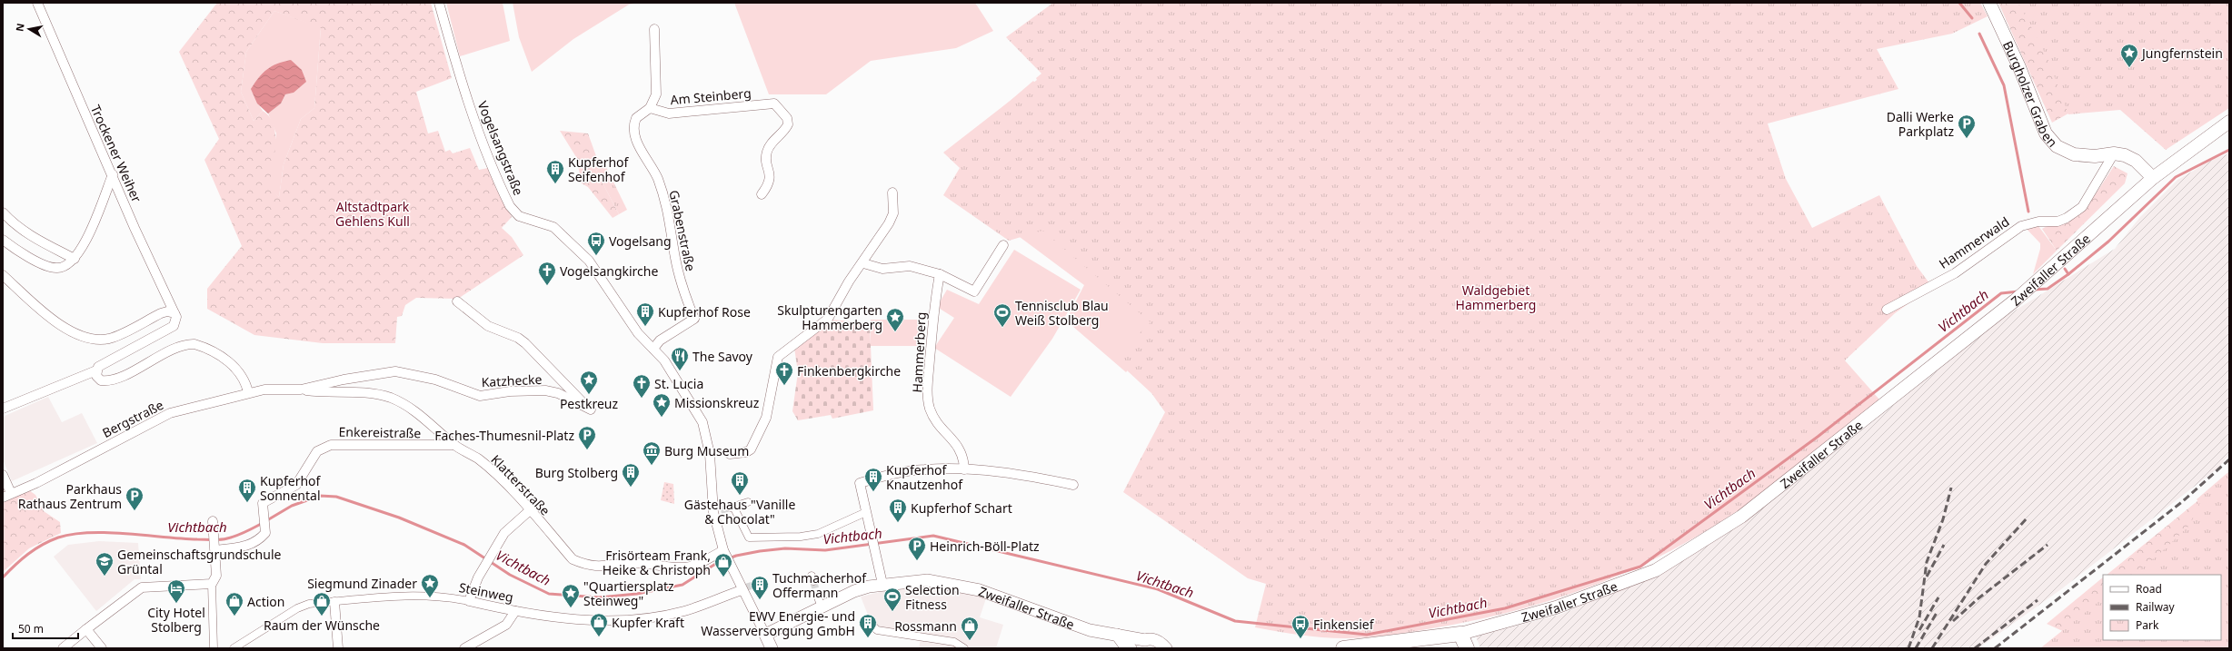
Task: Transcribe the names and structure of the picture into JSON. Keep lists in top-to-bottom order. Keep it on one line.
{"streets":{"main road":["Burgholzer Graben","Zweifaller Straße"],"street":["Am Steinberg","Vogelsangstraße","Trockener Weiher","Grabenstraße","Hammerwald","Hammerberg","Katzhecke","Bergstraße","Enkereistraße","Klatterstraße","Steinweg"]},"crossings":[["Burgholzer Graben","Hammerwald"],["Burgholzer Graben","Zweifaller Straße"],["Am Steinberg","Grabenstraße"],["Vogelsangstraße","Grabenstraße"],["Vogelsangstraße","Zweifaller Straße"],["Vogelsangstraße","Klatterstraße"],["Vogelsangstraße","Steinweg"],["Katzhecke","Bergstraße"],["Katzhecke","Klatterstraße"],["Enkereistraße","Klatterstraße"]],"water":["Vichtbach"],"parks":["Altstadtpark Gehlens Kull","Waldgebiet Hammerberg"],"places":{"place":["Jungfernstein","Skulpturengarten Hammerberg","Pestkreuz","Missionskreuz","Siegmund Zinader","\"Quartiersplatz Steinweg\""],"parking":["Dalli Werke Parkplatz","Faches-Thumesnil-Platz","Parkhaus Rathaus Zentrum","Heinrich-Böll-Platz"],"building":["Kupferhof Seifenhof","Kupferhof Rose","Burg Stolberg","Kupferhof Knautzenhof","Gästehaus \"Vanille & Chocolat\"","Kupferhof Sonnental","Kupferhof Schart","Tuchmacherhof Offermann","EWV Energie- und Wasserversorgung GmbH"],"bus stop":["Vogelsang","Finkensief"],"church":["Vogelsangkirche","Finkenbergkirche","St. Lucia"],"sports":["Tennisclub Blau Weiß Stolberg","Selection Fitness"],"restaurant":["The Savoy"],"museum":["Burg Museum"],"school or university":["Gemeinschaftsgrundschule Grüntal"],"shop":["Frisörteam Frank, Heike & Christoph","Action","Raum der Wünsche","Kupfer Kraft","Rossmann"],"hotel":["City Hotel Stolberg"]},"legend":["Road","Railway","Park"],"scale_bar":"50 m","north":"left"}
